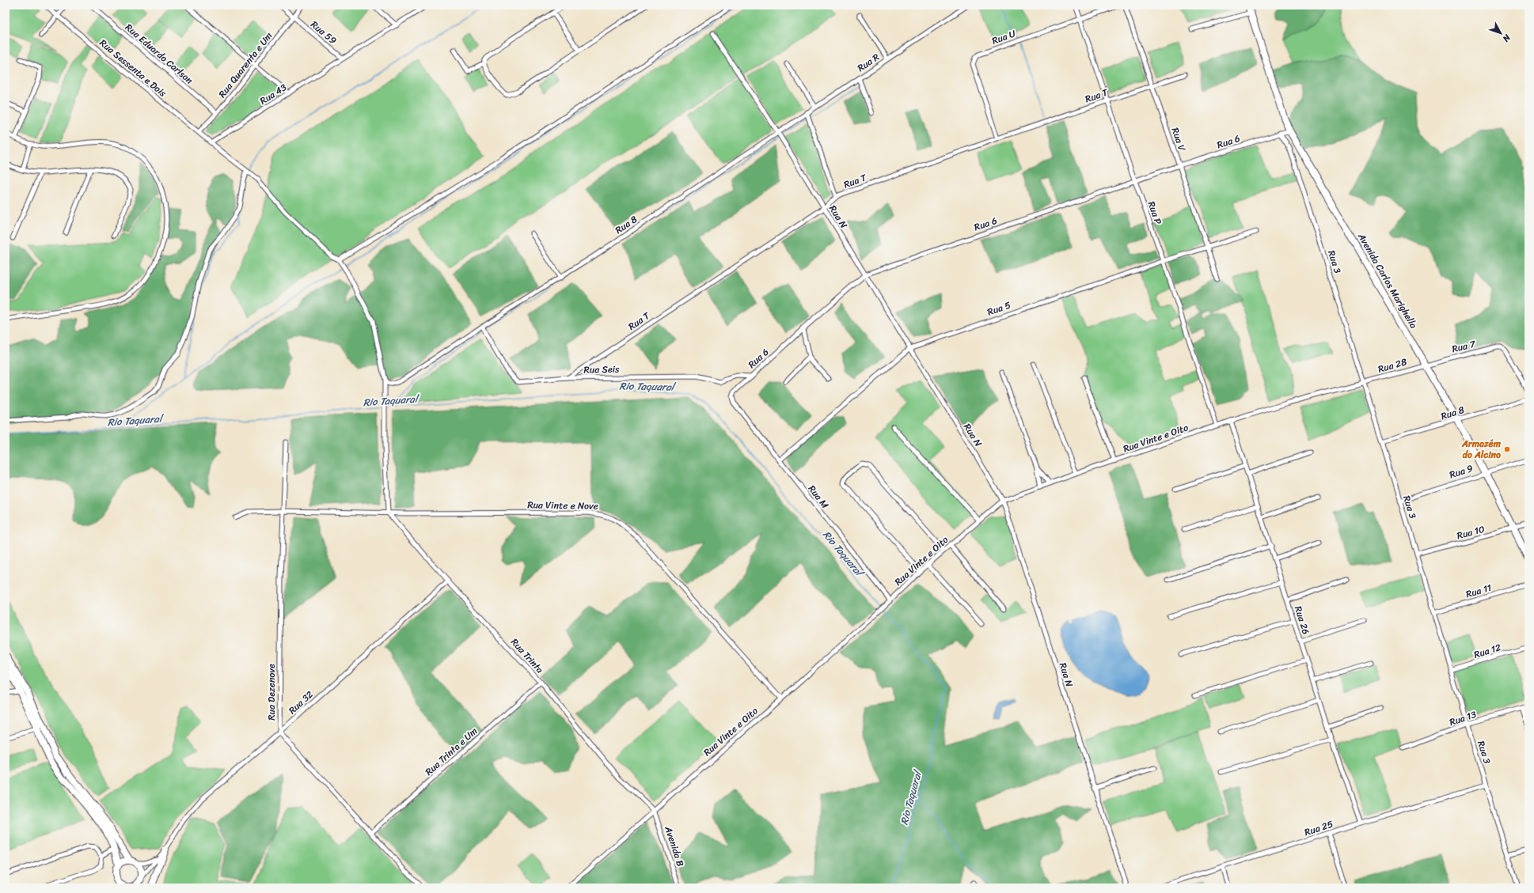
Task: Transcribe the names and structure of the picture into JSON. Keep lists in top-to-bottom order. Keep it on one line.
{"streets":{"main road":["Avenida Carlos Marighella"],"street":["Rua 59","Rua U","Rua Eduardo Carlson","Rua R","Rua Quarenta e Um","Rua Sessenta e Dois","Rua 43","Rua T","Rua V","Rua 6","Rua P","Rua N","Rua 8","Rua 3","Rua 5","Rua 7","Rua 28","Rua Seis","Rua Vinte e Oito","Rua 9","Rua M","Rua Vinte e Nove","Rua 10","Rua 11","Rua 26","Rua 12","Rua Trinta","Rua Dezenove","Rua 32","Rua 13","Rua Trinta e Um","Rua 25","Avenida B"]},"crossings":[["Rua 59","Rua Quarenta e Um"],["Rua 59","Rua 43"],["Rua U","Rua T"],["Rua U","Rua P"],["Rua Eduardo Carlson","Rua Quarenta e Um"],["Rua R","Rua N"],["Rua R","Rua 8"],["Rua Quarenta e Um","Rua Sessenta e Dois"],["Rua Sessenta e Dois","Rua 43"],["Rua T","Rua V"],["Rua T","Rua P"],["Rua T","Rua N"],["Rua T","Rua Seis"],["Rua V","Rua 6"],["Rua V","Rua 5"],["Rua 6","Rua P"],["Rua 6","Rua N"],["Rua 6","Rua 3"],["Rua 6","Avenida Carlos Marighella"],["Rua 6","Rua Seis"],["Rua 6","Rua M"],["Rua P","Rua 5"],["Rua P","Rua Vinte e Oito"],["Rua N","Rua 8"],["Rua N","Rua 5"],["Rua N","Rua Vinte e Oito"],["Rua 8","Rua 3"],["Rua 8","Avenida Carlos Marighella"],["Rua 8","Rua Seis"],["Rua 3","Rua 28"],["Rua 3","Rua Vinte e Oito"],["Rua 3","Rua 9"],["Rua 3","Rua 10"],["Rua 3","Rua 11"],["Rua 3","Rua 12"],["Rua 3","Rua 13"],["Rua 3","Rua 25"],["Avenida Carlos Marighella","Rua 7"],["Avenida Carlos Marighella","Rua 28"],["Avenida Carlos Marighella","Rua 9"],["Avenida Carlos Marighella","Rua 10"],["Rua 5","Rua M"],["Rua 7","Rua 28"],["Rua 28","Rua Vinte e Oito"],["Rua Vinte e Oito","Rua M"],["Rua Vinte e Oito","Rua Vinte e Nove"],["Rua Vinte e Oito","Rua 26"],["Rua Vinte e Oito","Rua Trinta"],["Rua Vinte e Oito","Avenida B"],["Rua Vinte e Nove","Rua Trinta"],["Rua Vinte e Nove","Rua Dezenove"],["Rua 26","Rua 25"],["Rua Trinta","Rua 32"],["Rua Trinta","Rua Trinta e Um"],["Rua Trinta","Avenida B"],["Rua Dezenove","Rua 32"],["Rua Dezenove","Rua Trinta e Um"]],"water":["Rio Taquaral"],"places":["Armazém do Alcino"],"north":"bottom right"}
